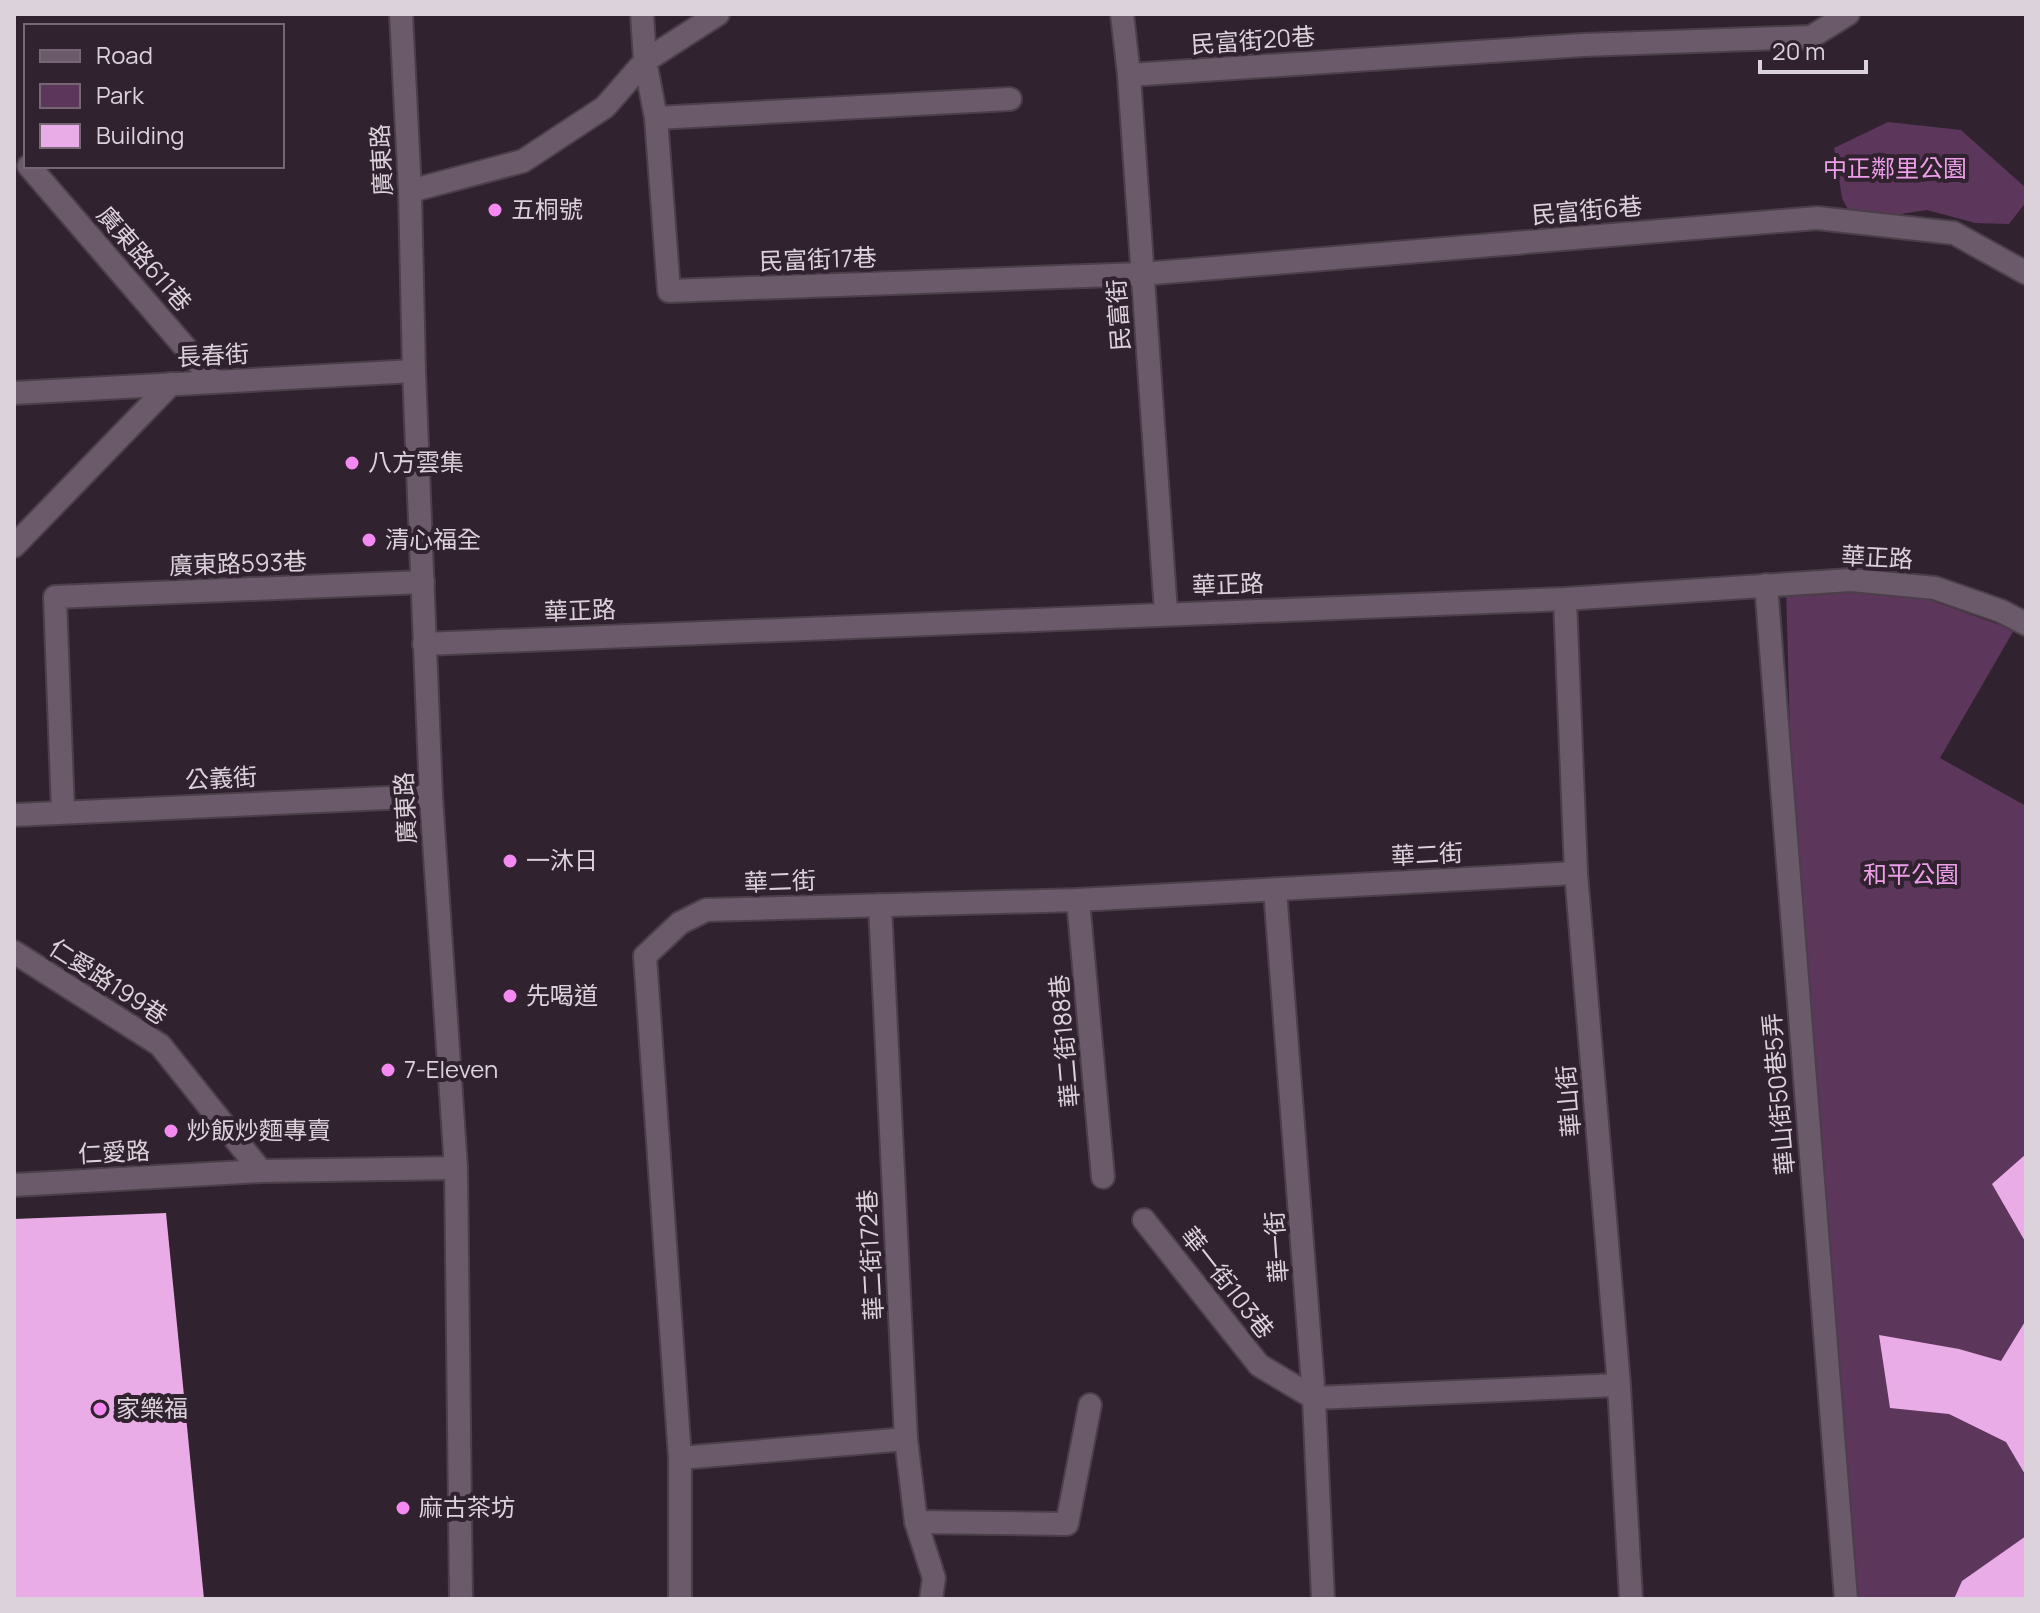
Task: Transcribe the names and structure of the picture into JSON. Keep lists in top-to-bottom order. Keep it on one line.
{"streets":{"street":["民富街20巷","廣東路","民富街6巷","廣東路611巷","民富街17巷","民富街","長春街","華正路","廣東路593巷","公義街","華二街","仁愛路199巷","華二街188巷","華山街50巷5弄","華山街","仁愛路","華一街","華二街172巷","華一街103巷"]},"crossings":[["民富街20巷","民富街"],["廣東路","長春街"],["廣東路","華正路"],["廣東路","廣東路593巷"],["廣東路","公義街"],["廣東路","仁愛路"],["民富街6巷","民富街17巷"],["民富街6巷","民富街"],["廣東路611巷","長春街"],["民富街17巷","民富街"],["民富街","華正路"],["華正路","華山街50巷5弄"],["華正路","華山街"],["廣東路593巷","公義街"],["華二街","華二街188巷"],["華二街","華山街"],["華二街","華一街"],["華二街","華二街172巷"],["仁愛路199巷","仁愛路"],["華一街","華一街103巷"]],"parks":["中正鄰里公園","和平公園"],"places":["五桐號","八方雲集","清心福全","一沐日","先喝道","7-Eleven","炒飯炒麵專賣","家樂福","麻古茶坊"],"legend":["Road","Park","Building"],"scale_bar":"20 m"}
